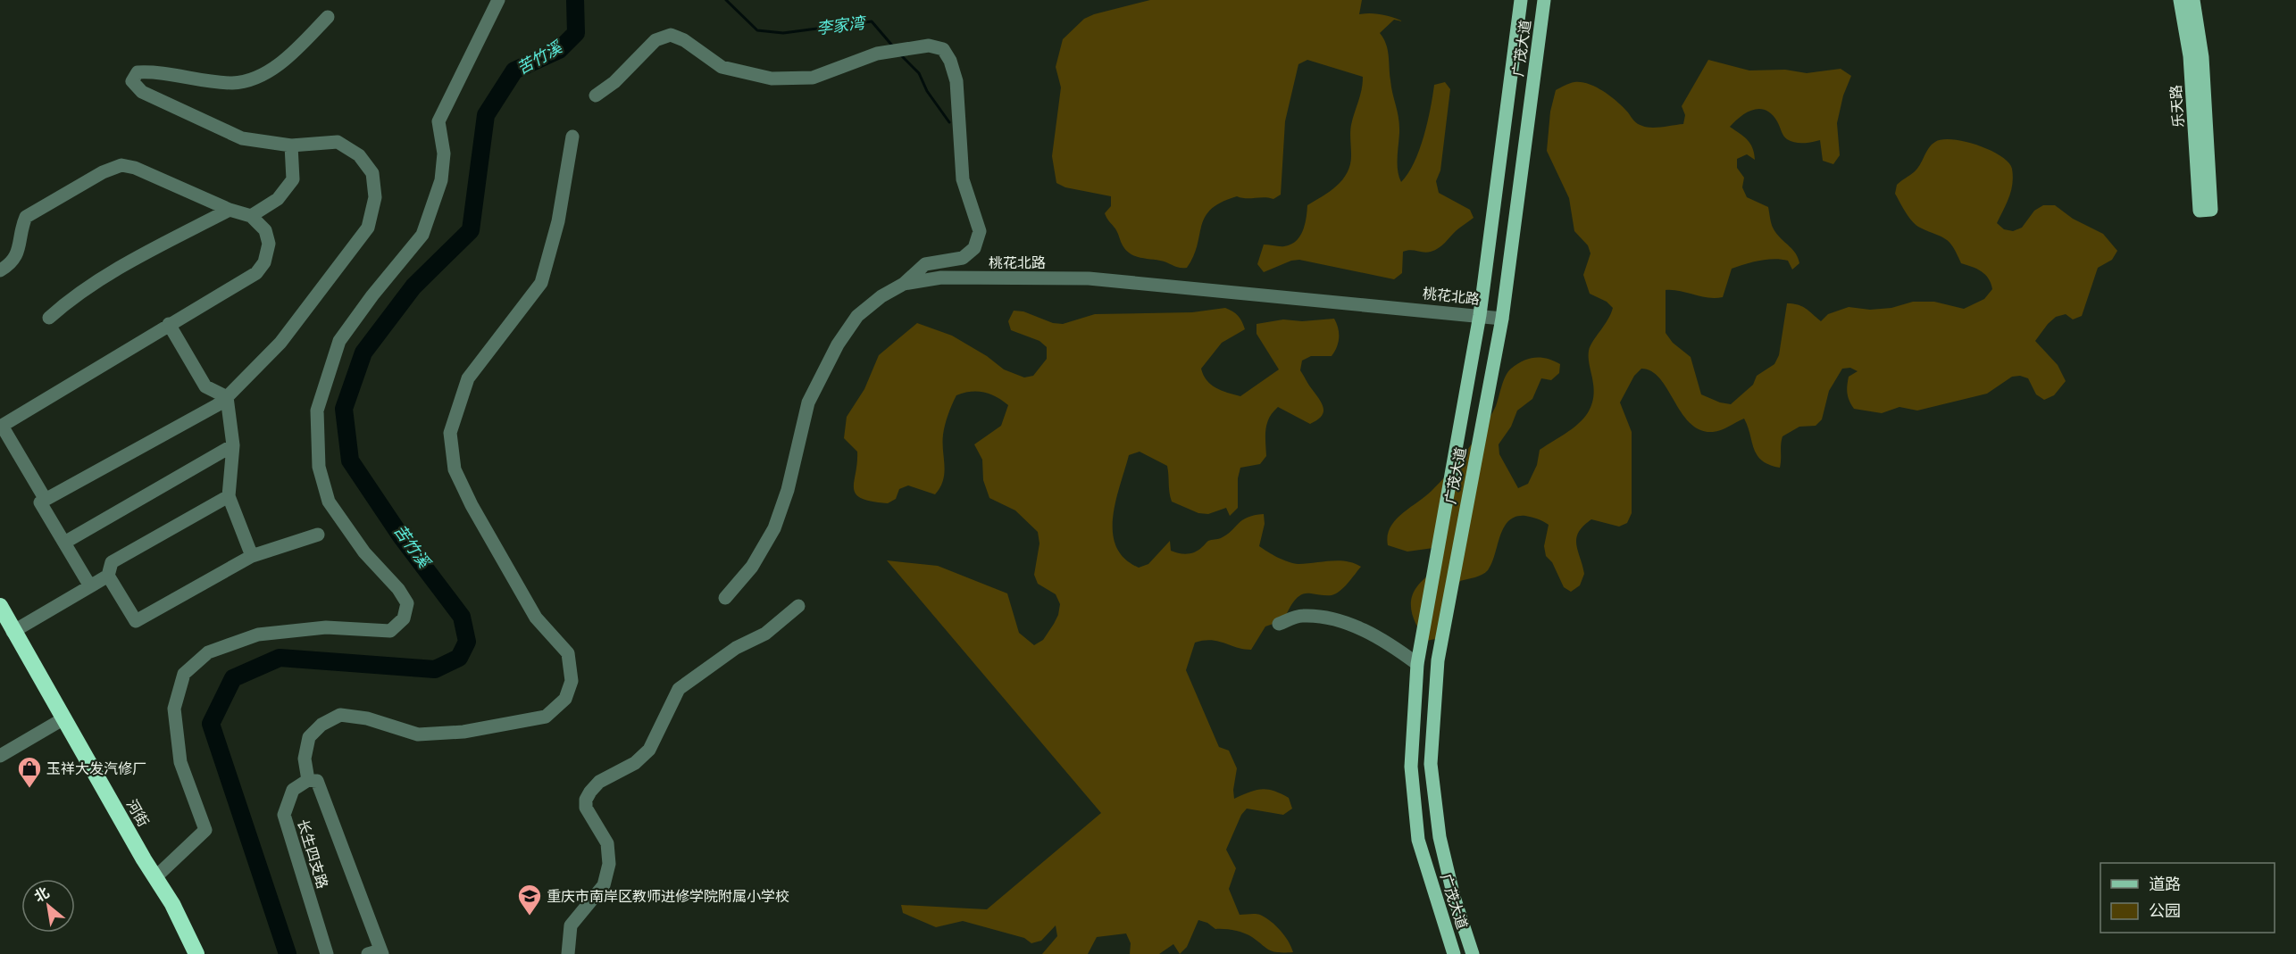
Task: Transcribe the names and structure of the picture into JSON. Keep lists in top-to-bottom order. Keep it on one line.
{"streets":{"highway":["河街"],"main road":["广茂大道","乐天路"],"street":["桃花北路","长生四支路"]},"crossings":[["广茂大道","桃花北路"]],"water":["李家湾","苦竹溪"],"places":{"shop":["玉祥大发汽修厂"],"school or university":["重庆市南岸区教师进修学院附属小学校"]},"legend":["道路","公园"],"north":"top left"}
